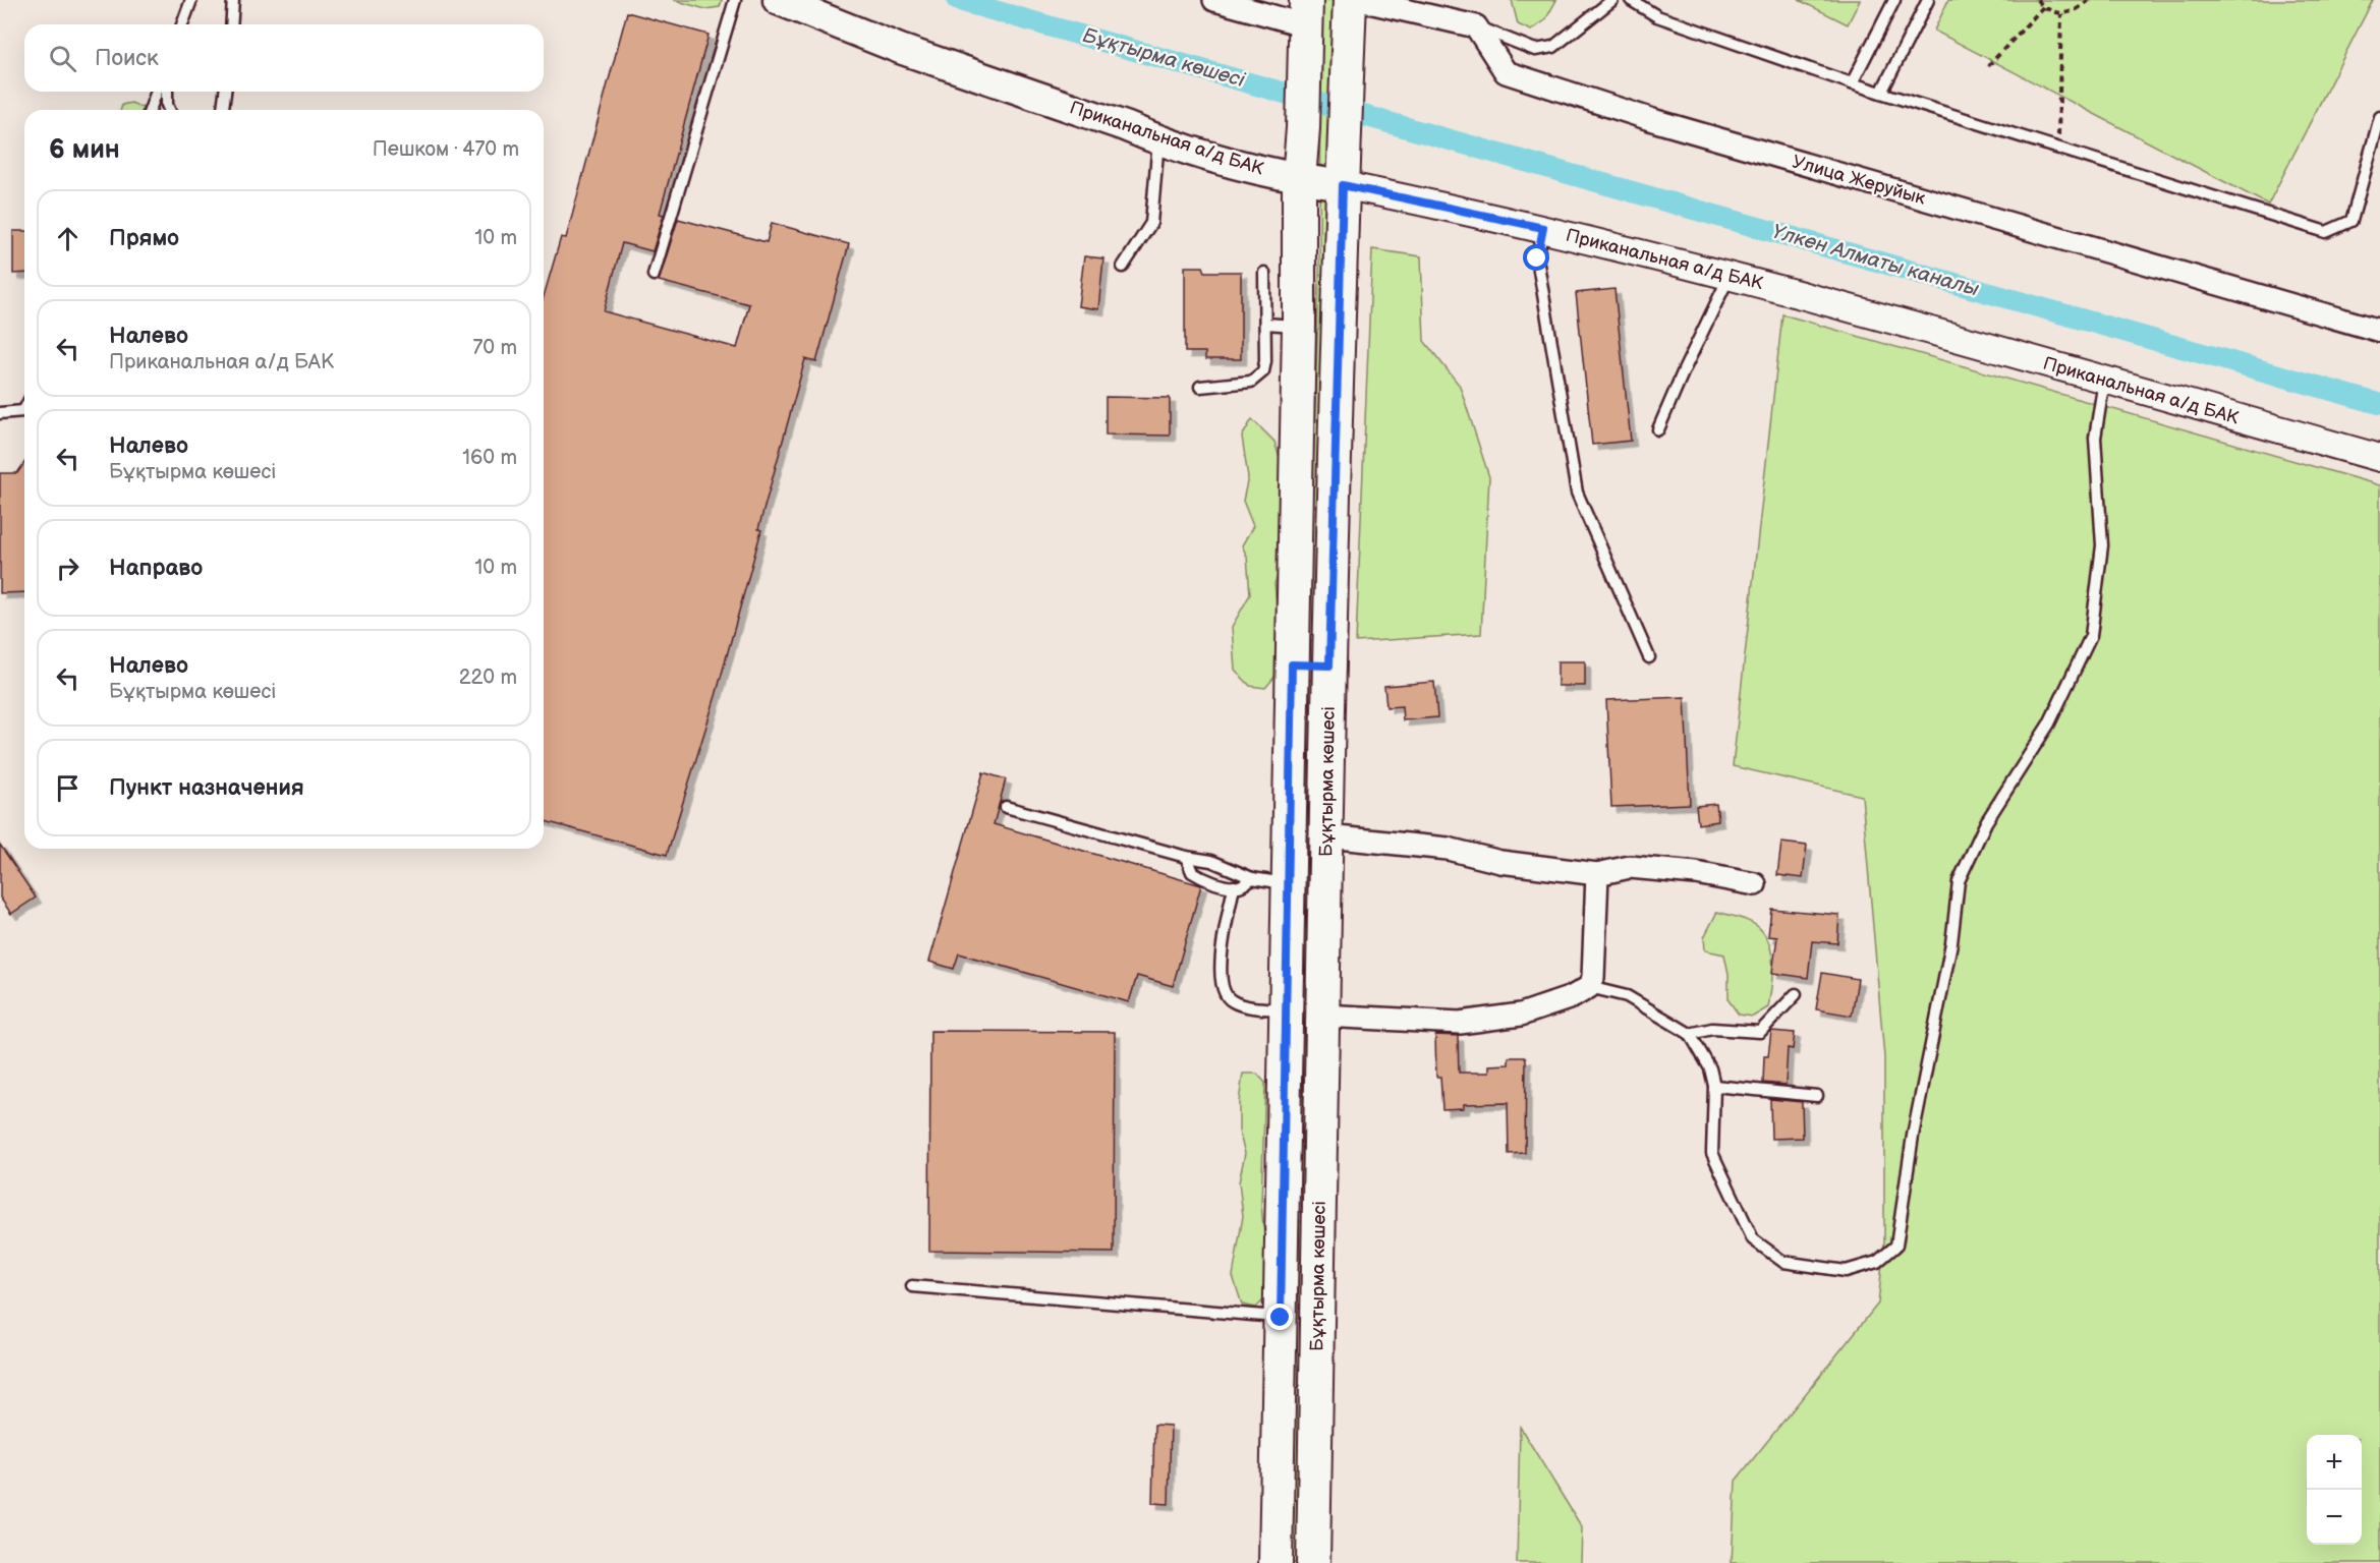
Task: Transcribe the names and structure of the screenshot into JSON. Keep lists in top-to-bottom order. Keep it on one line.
{"streets":{"main road":["Приканальная а/д БАК","Бұқтырма көшесі"],"street":["Улица Жеруйык"]},"crossings":[["Приканальная а/д БАК","Бұқтырма көшесі"]],"water":["Бұқтырма көшесі","Үлкен Алматы каналы"],"page":{"search":"Поиск","heading":["6 мин","Пешком · 470 m"],"list":[["Прямо","10 m"],["Налево","Приканальная а/д БАК","70 m"],["Налево","Бұқтырма көшесі","160 m"],["Направо","10 m"],["Налево","Бұқтырма көшесі","220 m"],"Пункт назначения"],"map_buttons":["+","−"]}}
